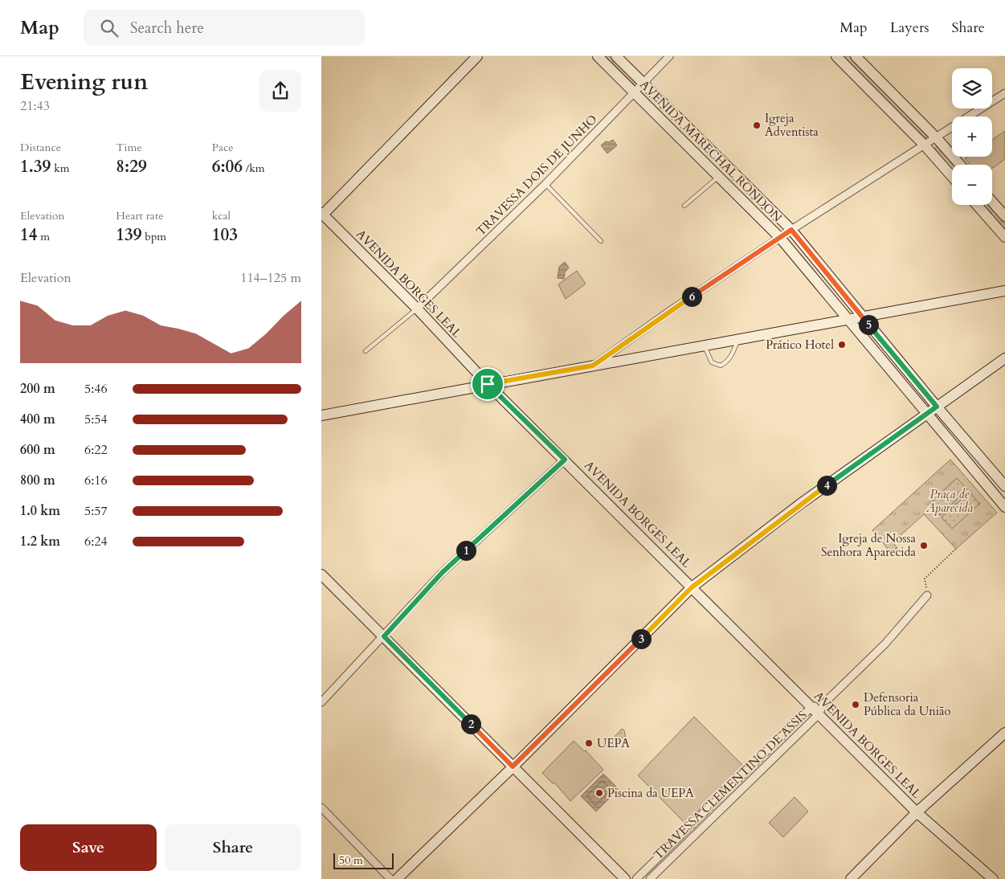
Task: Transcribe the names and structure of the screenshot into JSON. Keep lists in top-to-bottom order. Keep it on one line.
{"streets":{"main road":["AVENIDA MARECHAL RONDON","AVENIDA BORGES LEAL"],"street":["TRAVESSA DOIS DE JUNHO","TRAVESSA CLEMENTINO DE ASSIS"]},"crossings":[["AVENIDA MARECHAL RONDON","TRAVESSA DOIS DE JUNHO"],["TRAVESSA DOIS DE JUNHO","AVENIDA BORGES LEAL"],["AVENIDA BORGES LEAL","TRAVESSA CLEMENTINO DE ASSIS"]],"parks":["Praça de Aparecida"],"places":["Igreja Adventista","Prático Hotel","Igreja de Nossa Senhora Aparecida","Defensoria Pública da União","UEPA","Piscina da UEPA"],"scale_bar":"50 m","page":{"header":"Map","search":"Search here","nav":["Map","Layers","Share"],"heading":["Evening run","21:43"],"map_buttons":["+","−"],"stats":[["Distance","1.39 km"],["Time","8:29"],["Pace","6:06 /km"],["Elevation","14 m"],["Heart rate","139 bpm"],["kcal","103"]],"chart":["Elevation","114–125 m"],"pins":["6","5","4","1","3","2"],"list":[{"name":"200 m","note":"5:46"},{"name":"400 m","note":"5:54"},{"name":"600 m","note":"6:22"},{"name":"800 m","note":"6:16"},{"name":"1.0 km","note":"5:57"},{"name":"1.2 km","note":"6:24"}],"buttons":["Save","Share"],"scale":"50 m"}}
